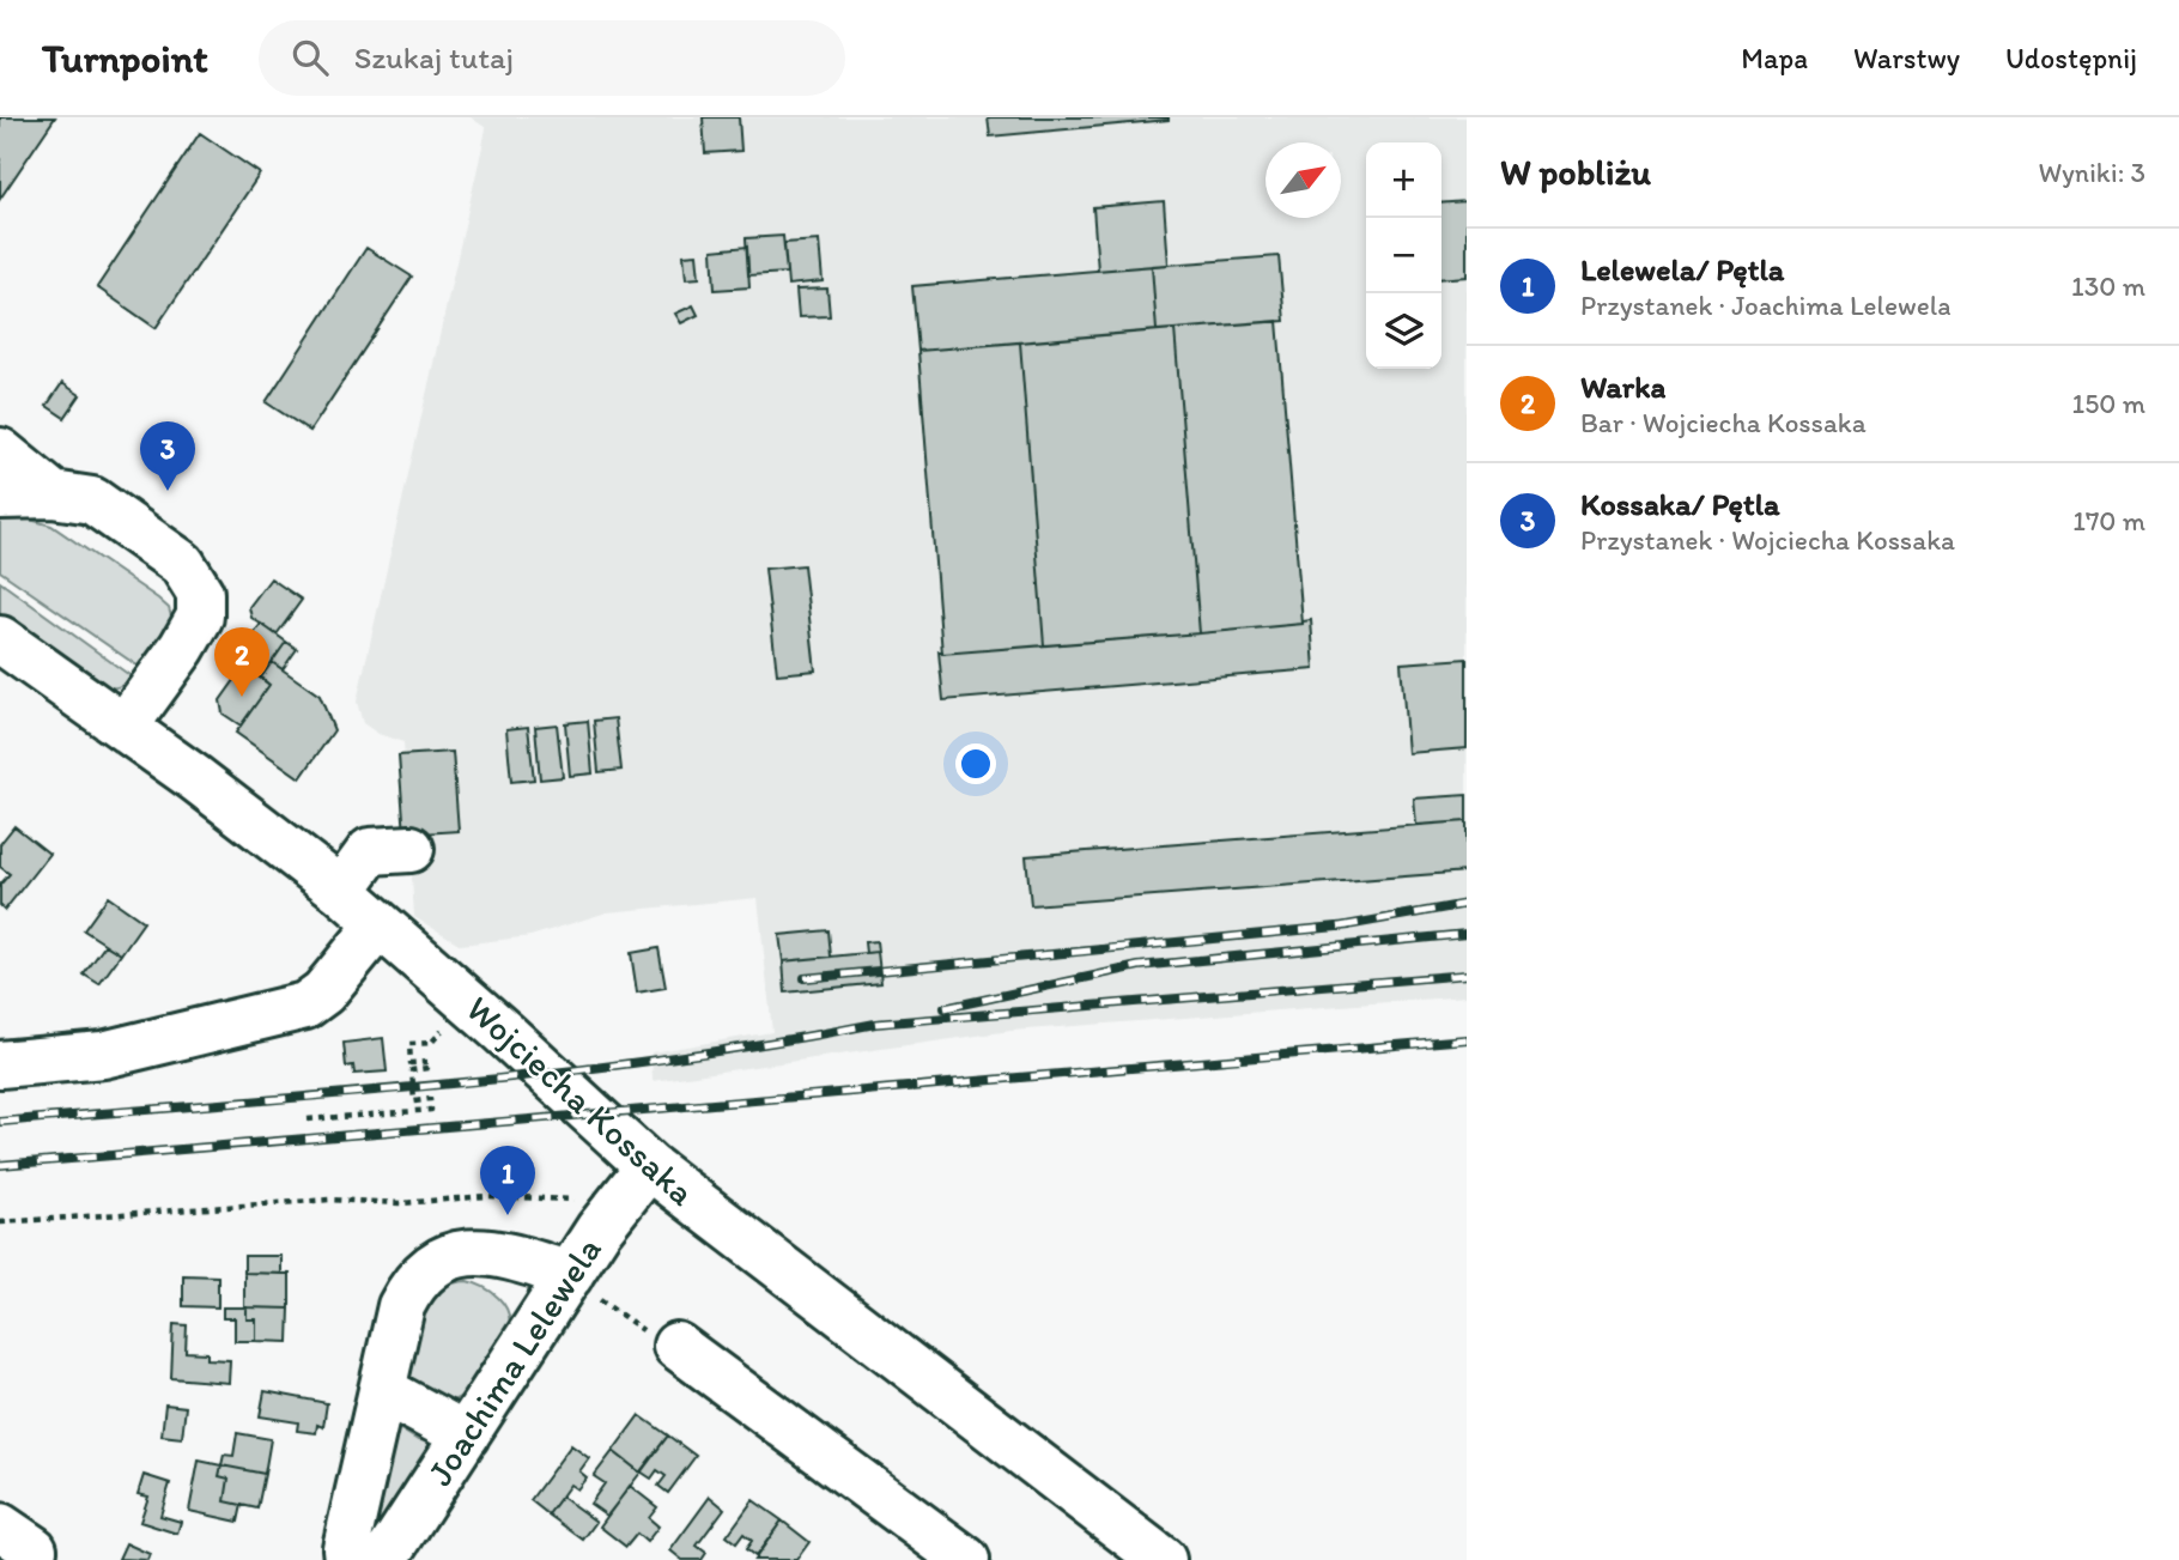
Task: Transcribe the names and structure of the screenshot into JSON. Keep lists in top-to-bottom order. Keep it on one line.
{"streets":{"street":["Wojciecha Kossaka","Joachima Lelewela"]},"crossings":[["Wojciecha Kossaka","Joachima Lelewela"]],"north":"top right","page":{"header":"Turnpoint","search":"Szukaj tutaj","nav":["Mapa","Warstwy","Udostępnij"],"heading":["W pobliżu","Wyniki: 3"],"map_buttons":["+","−"],"list":[{"mark":"1","name":"Lelewela/ Pętla","note":"Przystanek · Joachima Lelewela","value":"130 m"},{"mark":"2","name":"Warka","note":"Bar · Wojciecha Kossaka","value":"150 m"},{"mark":"3","name":"Kossaka/ Pętla","note":"Przystanek · Wojciecha Kossaka","value":"170 m"}],"pins":["3","2","1"]}}
